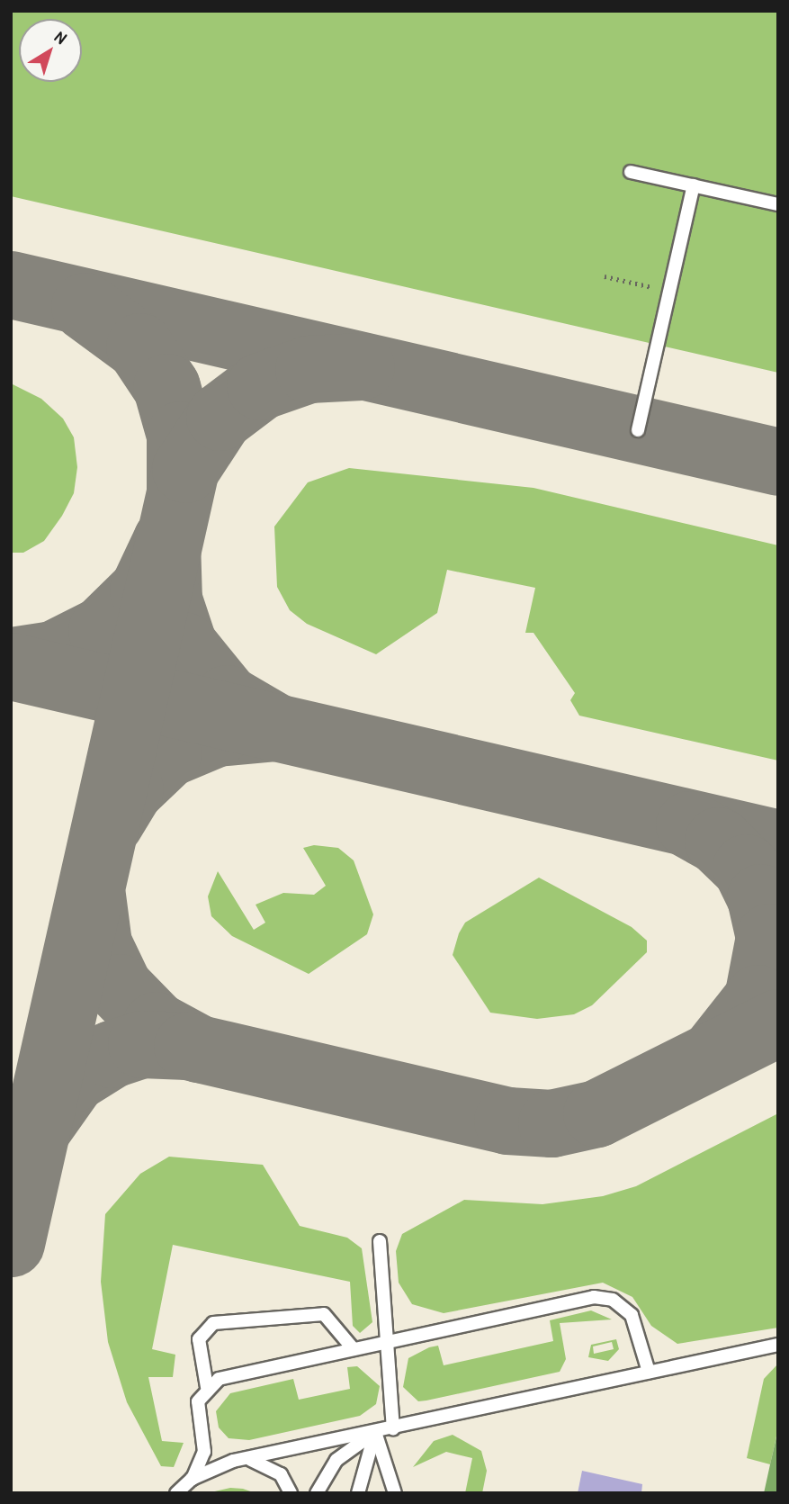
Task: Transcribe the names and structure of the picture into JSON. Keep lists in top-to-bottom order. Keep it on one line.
{"north":"top right"}
